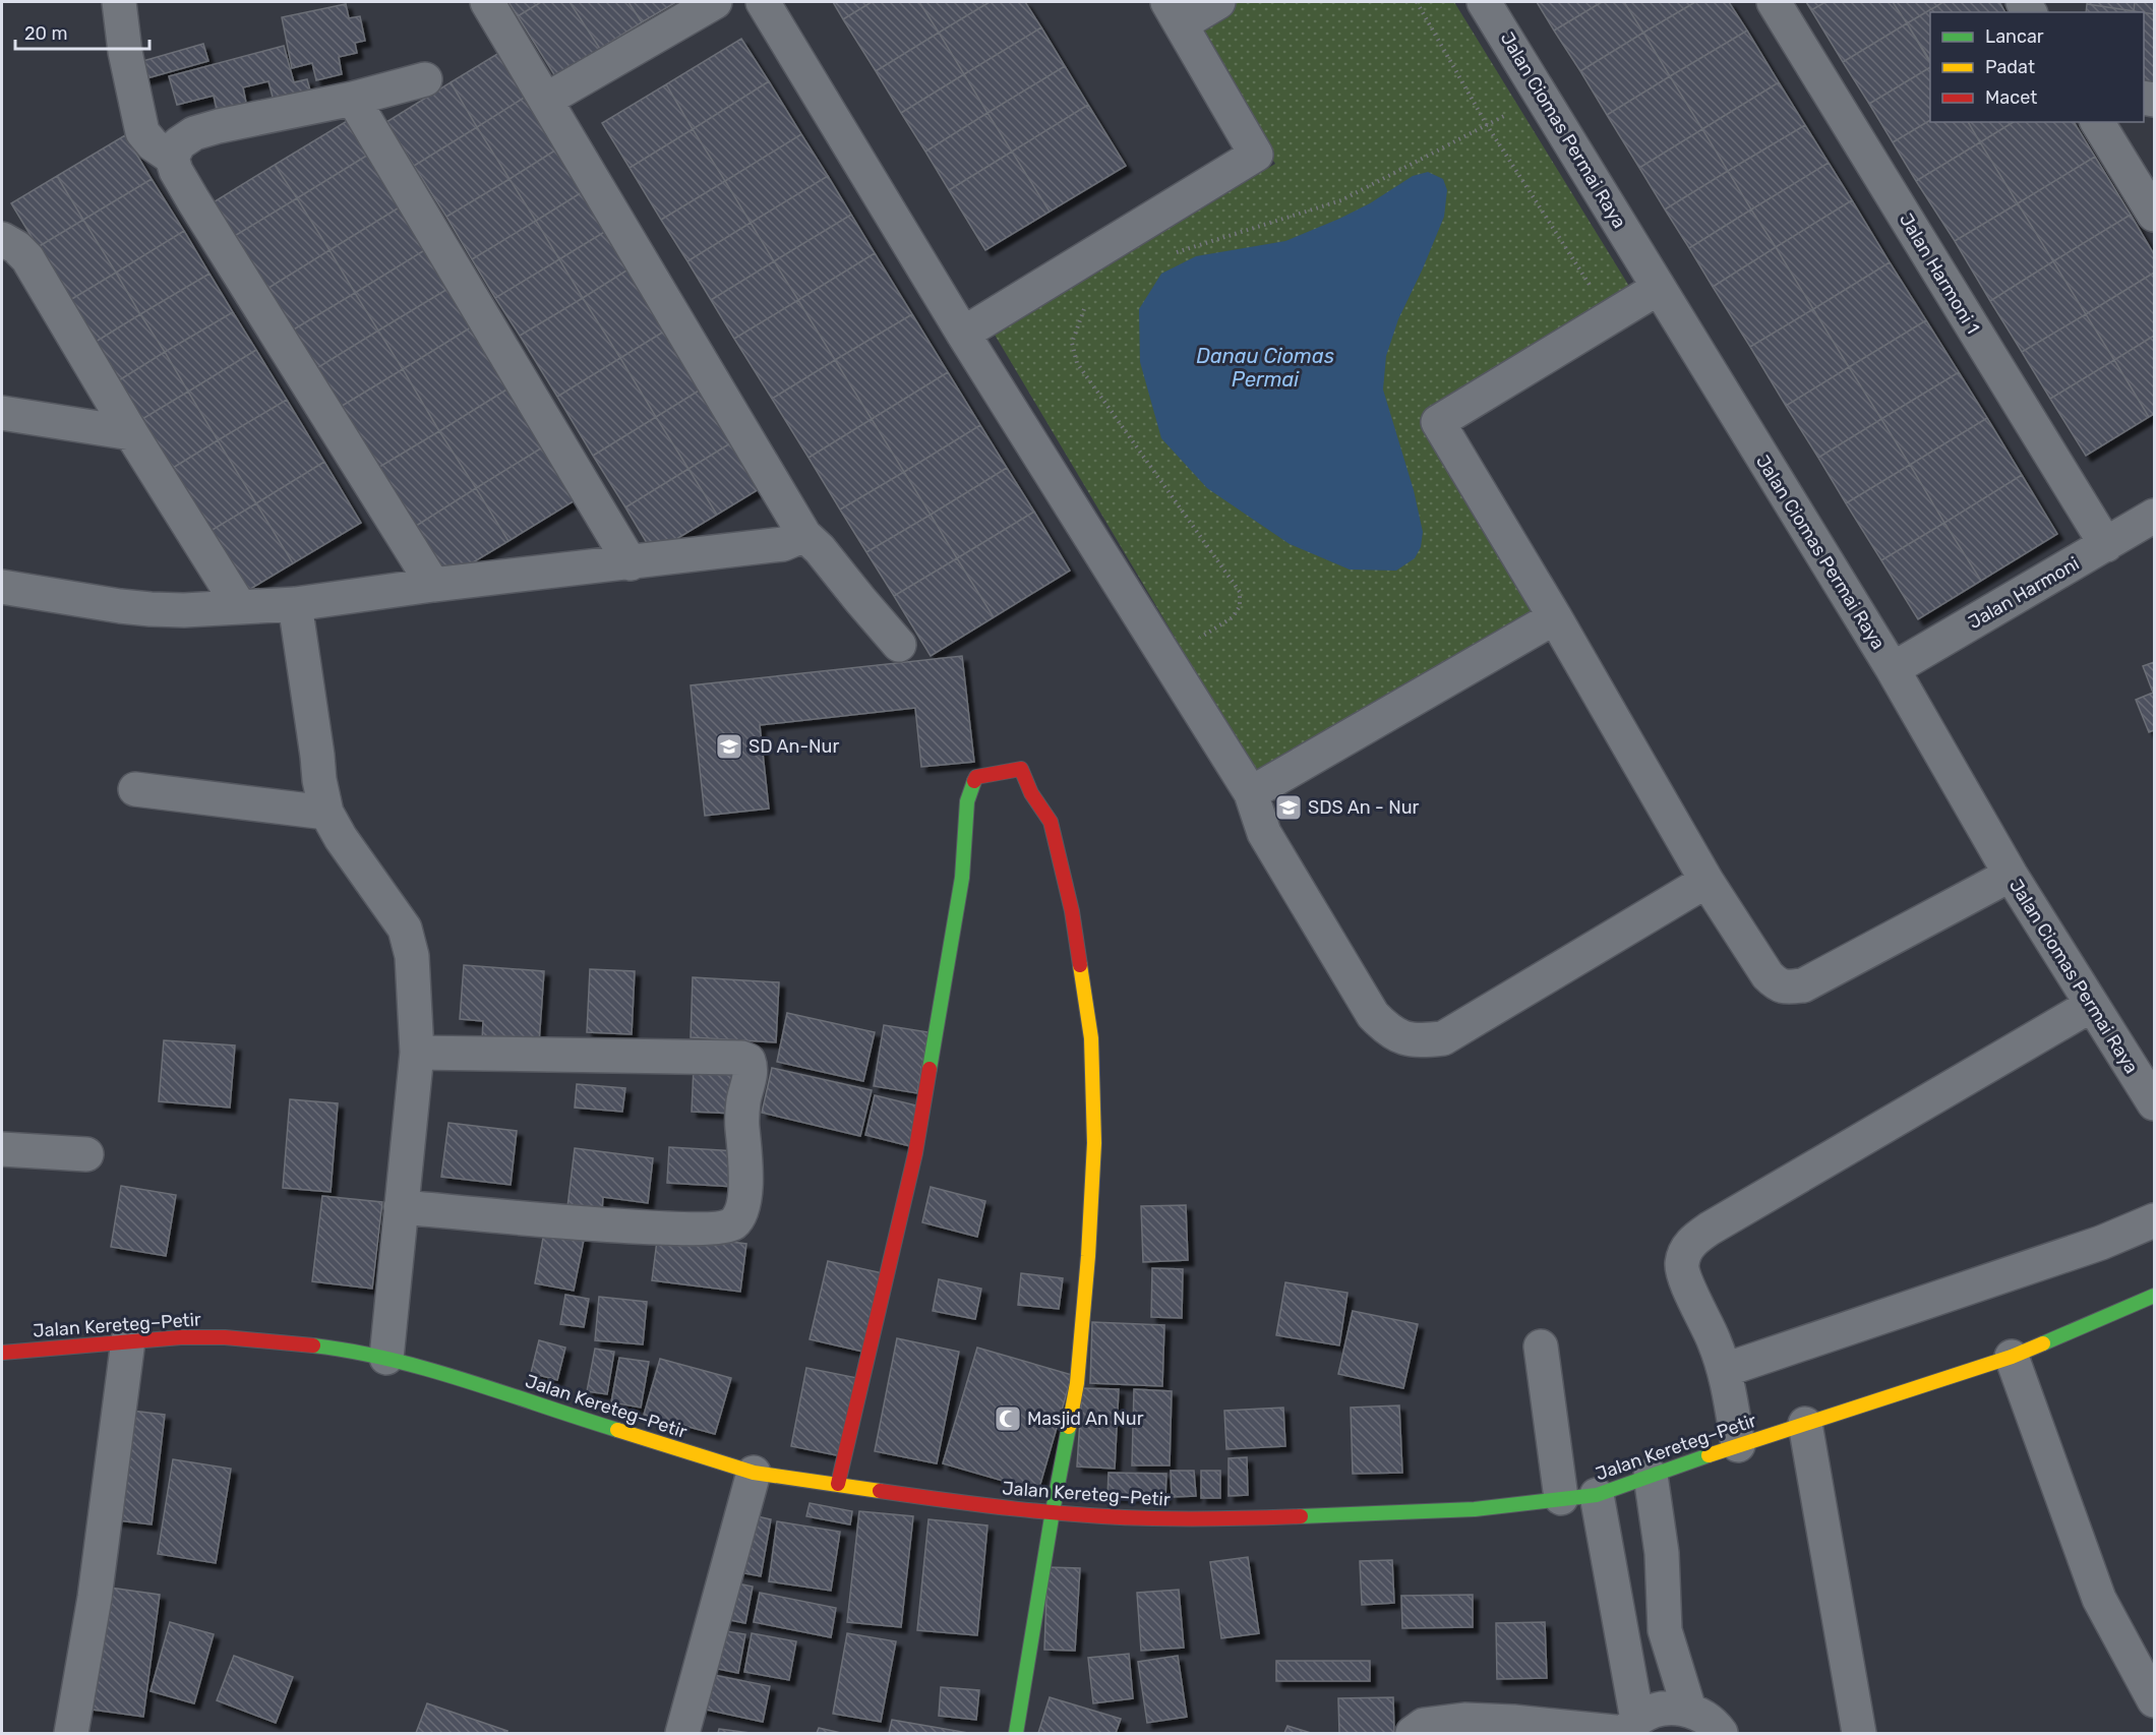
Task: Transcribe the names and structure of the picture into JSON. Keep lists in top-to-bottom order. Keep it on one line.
{"streets":{"street":["Jalan Ciomas Permai Raya","Jalan Harmoni 1","Jalan Harmoni","Jalan Kereteg–Petir"]},"crossings":[["Jalan Ciomas Permai Raya","Jalan Harmoni"],["Jalan Harmoni 1","Jalan Harmoni"]],"water":["Danau Ciomas Permai"],"places":{"school or university":["SD An-Nur","SDS An - Nur"],"mosque":["Masjid An Nur"]},"legend":["Lancar","Padat","Macet"],"scale_bar":"20 m"}
